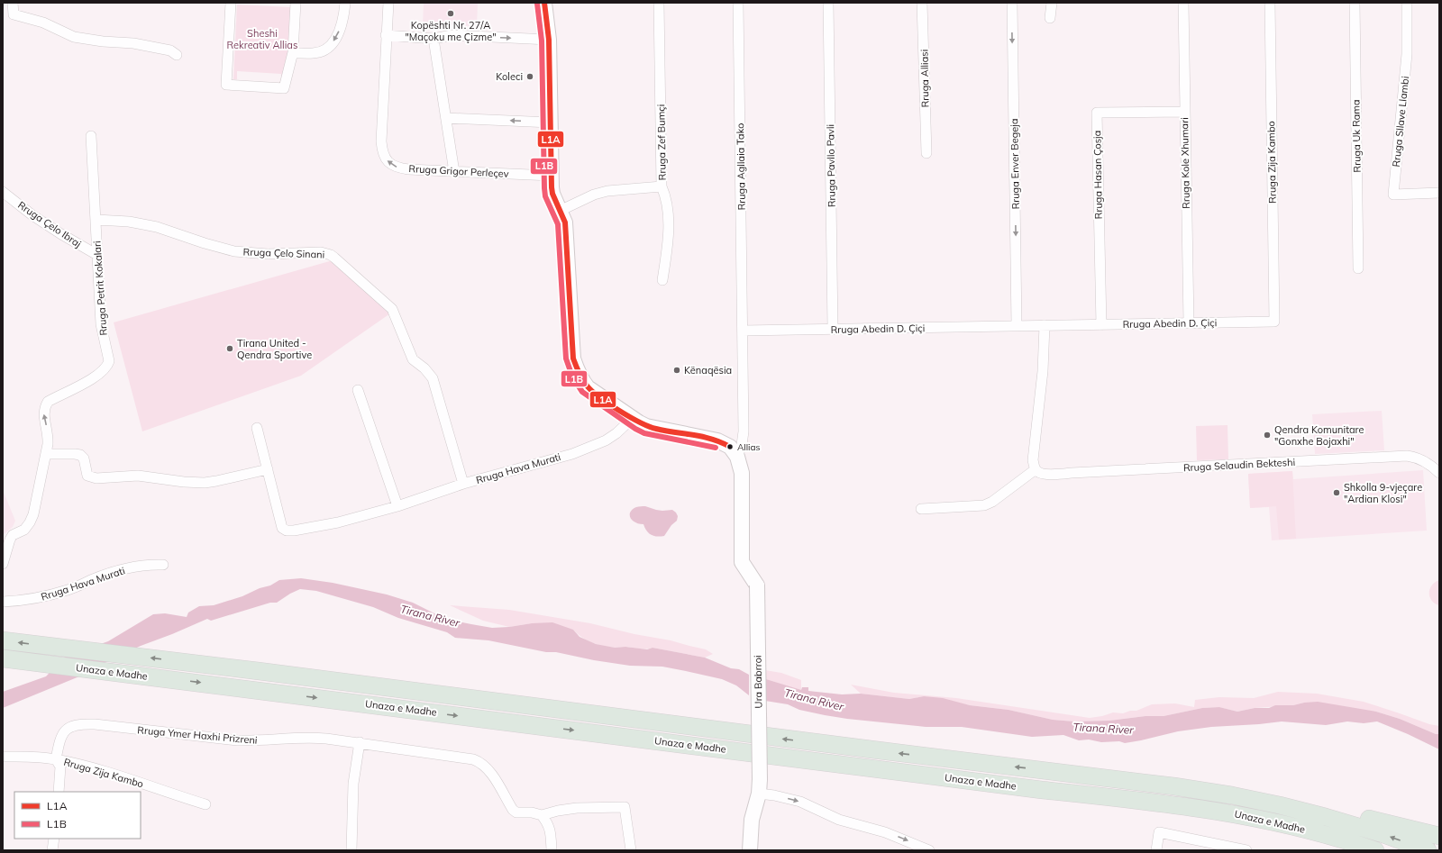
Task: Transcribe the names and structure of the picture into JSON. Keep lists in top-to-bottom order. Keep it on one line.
{"streets":{"highway":["Unaza e Madhe"],"main road":["Ura Babrroi"],"street":["Rruga Alliasi","Rruga Sllave Llambi","Rruga Uk Rama","Rruga Zef Bumçi","Rruga Zija Kambo","Rruga Kole Xhumari","Rruga Enver Begeja","Rruga Pavllo Pavli","Rruga Agllaia Tako","Rruga Grigor Perleçev","Rruga Hasan Çosja","Rruga Çelo Ibraj","Rruga Çelo Sinani","Rruga Petrit Kokalari","Rruga Abedin D. Çiçi","Rruga Selaudin Bekteshi","Rruga Hava Murati","Rruga Ymer Haxhi Prizreni"]},"crossings":[["Rruga Zija Kambo","Rruga Abedin D. Çiçi"],["Rruga Zija Kambo","Rruga Ymer Haxhi Prizreni"],["Rruga Kole Xhumari","Rruga Hasan Çosja"],["Rruga Kole Xhumari","Rruga Abedin D. Çiçi"],["Rruga Enver Begeja","Rruga Abedin D. Çiçi"],["Rruga Pavllo Pavli","Rruga Abedin D. Çiçi"],["Rruga Agllaia Tako","Rruga Abedin D. Çiçi"],["Rruga Hasan Çosja","Rruga Abedin D. Çiçi"],["Rruga Çelo Ibraj","Rruga Petrit Kokalari"],["Rruga Çelo Sinani","Rruga Petrit Kokalari"],["Rruga Çelo Sinani","Rruga Hava Murati"]],"one_way":["Rruga Enver Begeja","Rruga Petrit Kokalari"],"water":["Tirana River"],"parks":["Sheshi Rekreativ Allias"],"places":["Kopështi Nr. 27/A \"Maçoku me Çizme\"","Koleci","Tirana United - Qendra Sportive","Kënaqësia","Qendra Komunitare \"Gonxhe Bojaxhi\"","Allias","Shkolla 9-vjeçare \"Ardian Klosi\""],"lines":["transit line L1A","transit line L1B"],"legend":["L1A","L1B"]}
